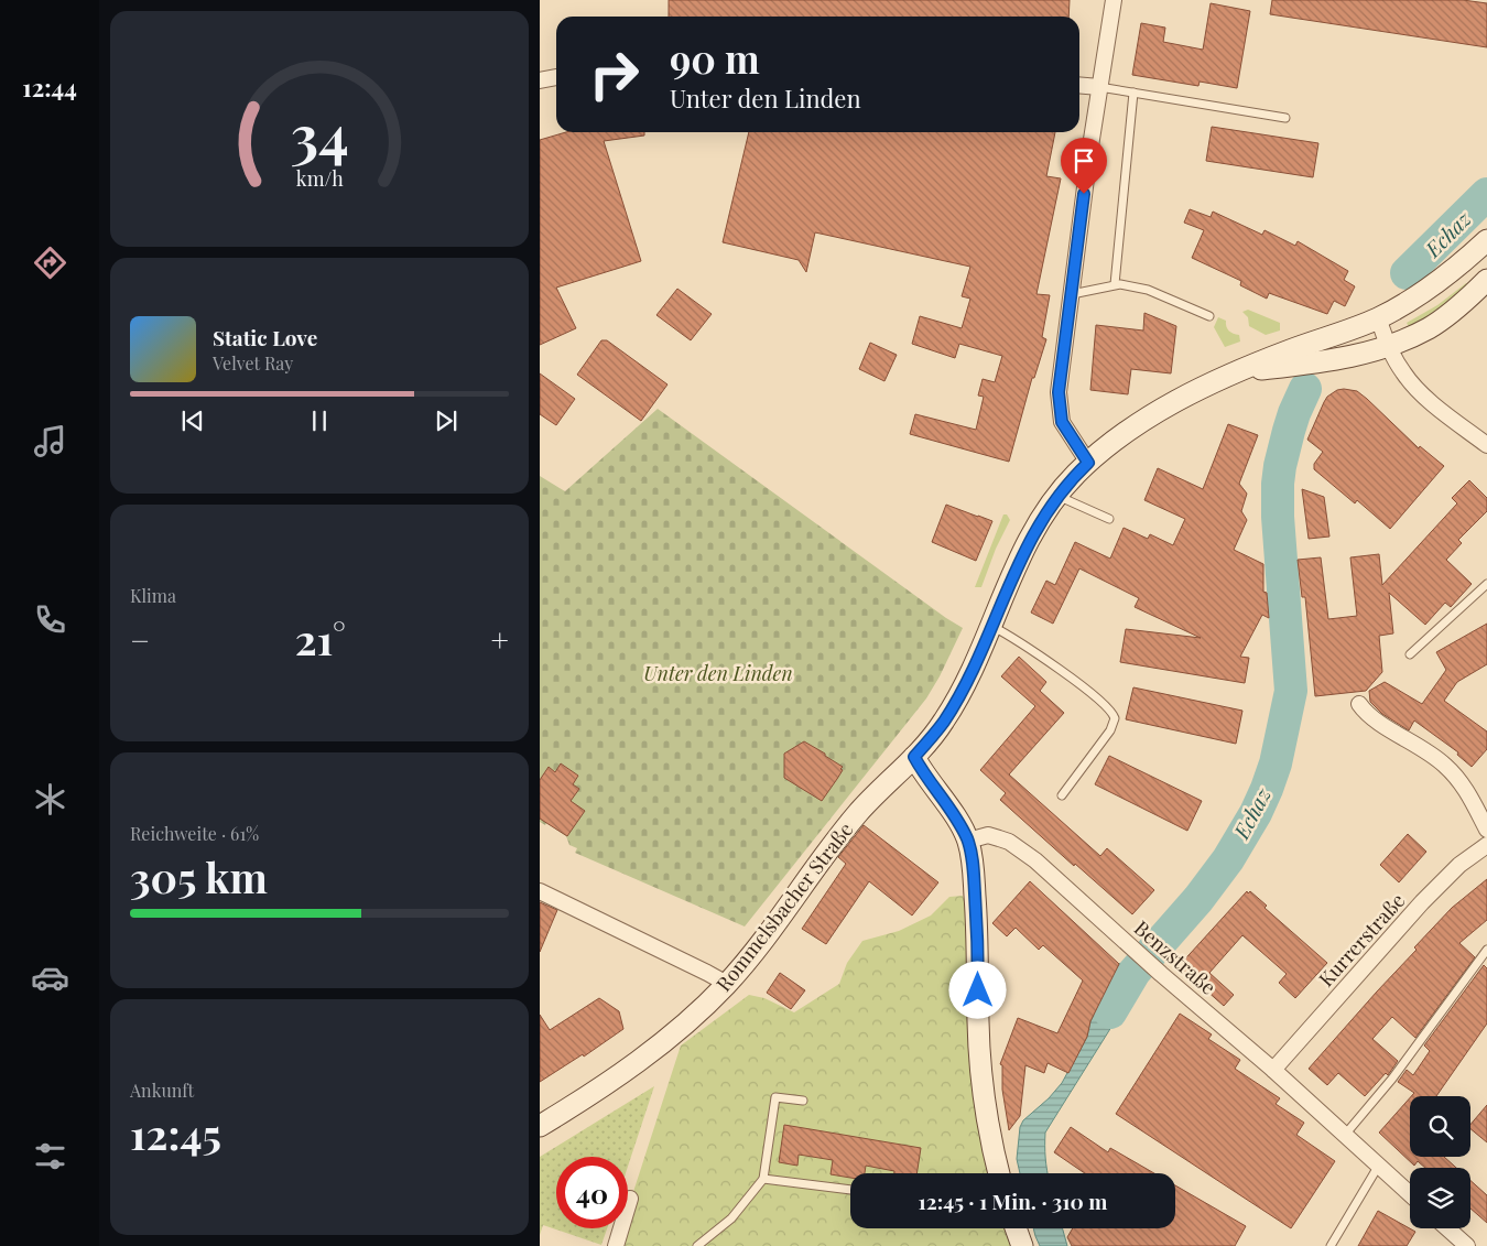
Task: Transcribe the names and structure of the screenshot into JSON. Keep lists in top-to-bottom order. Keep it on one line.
{"streets":{"main road":["Rommelsbacher Straße"],"street":["Kurrerstraße","Benzstraße"]},"crossings":[["Kurrerstraße","Benzstraße"]],"water":["Echaz"],"parks":["Unter den Linden"],"page":{"tabs":"12:44","turn":["90 m","Unter den Linden"],"song":["Static Love","Velvet Ray"],"tile":["Klima",["Reichweite · 61%","305 km"],["Ankunft","12:45"]],"heat":["−","21°","+"],"limit":"40","trip":"12:45 · 1 Min. · 310 m","gauge":["34","km/h"]}}
